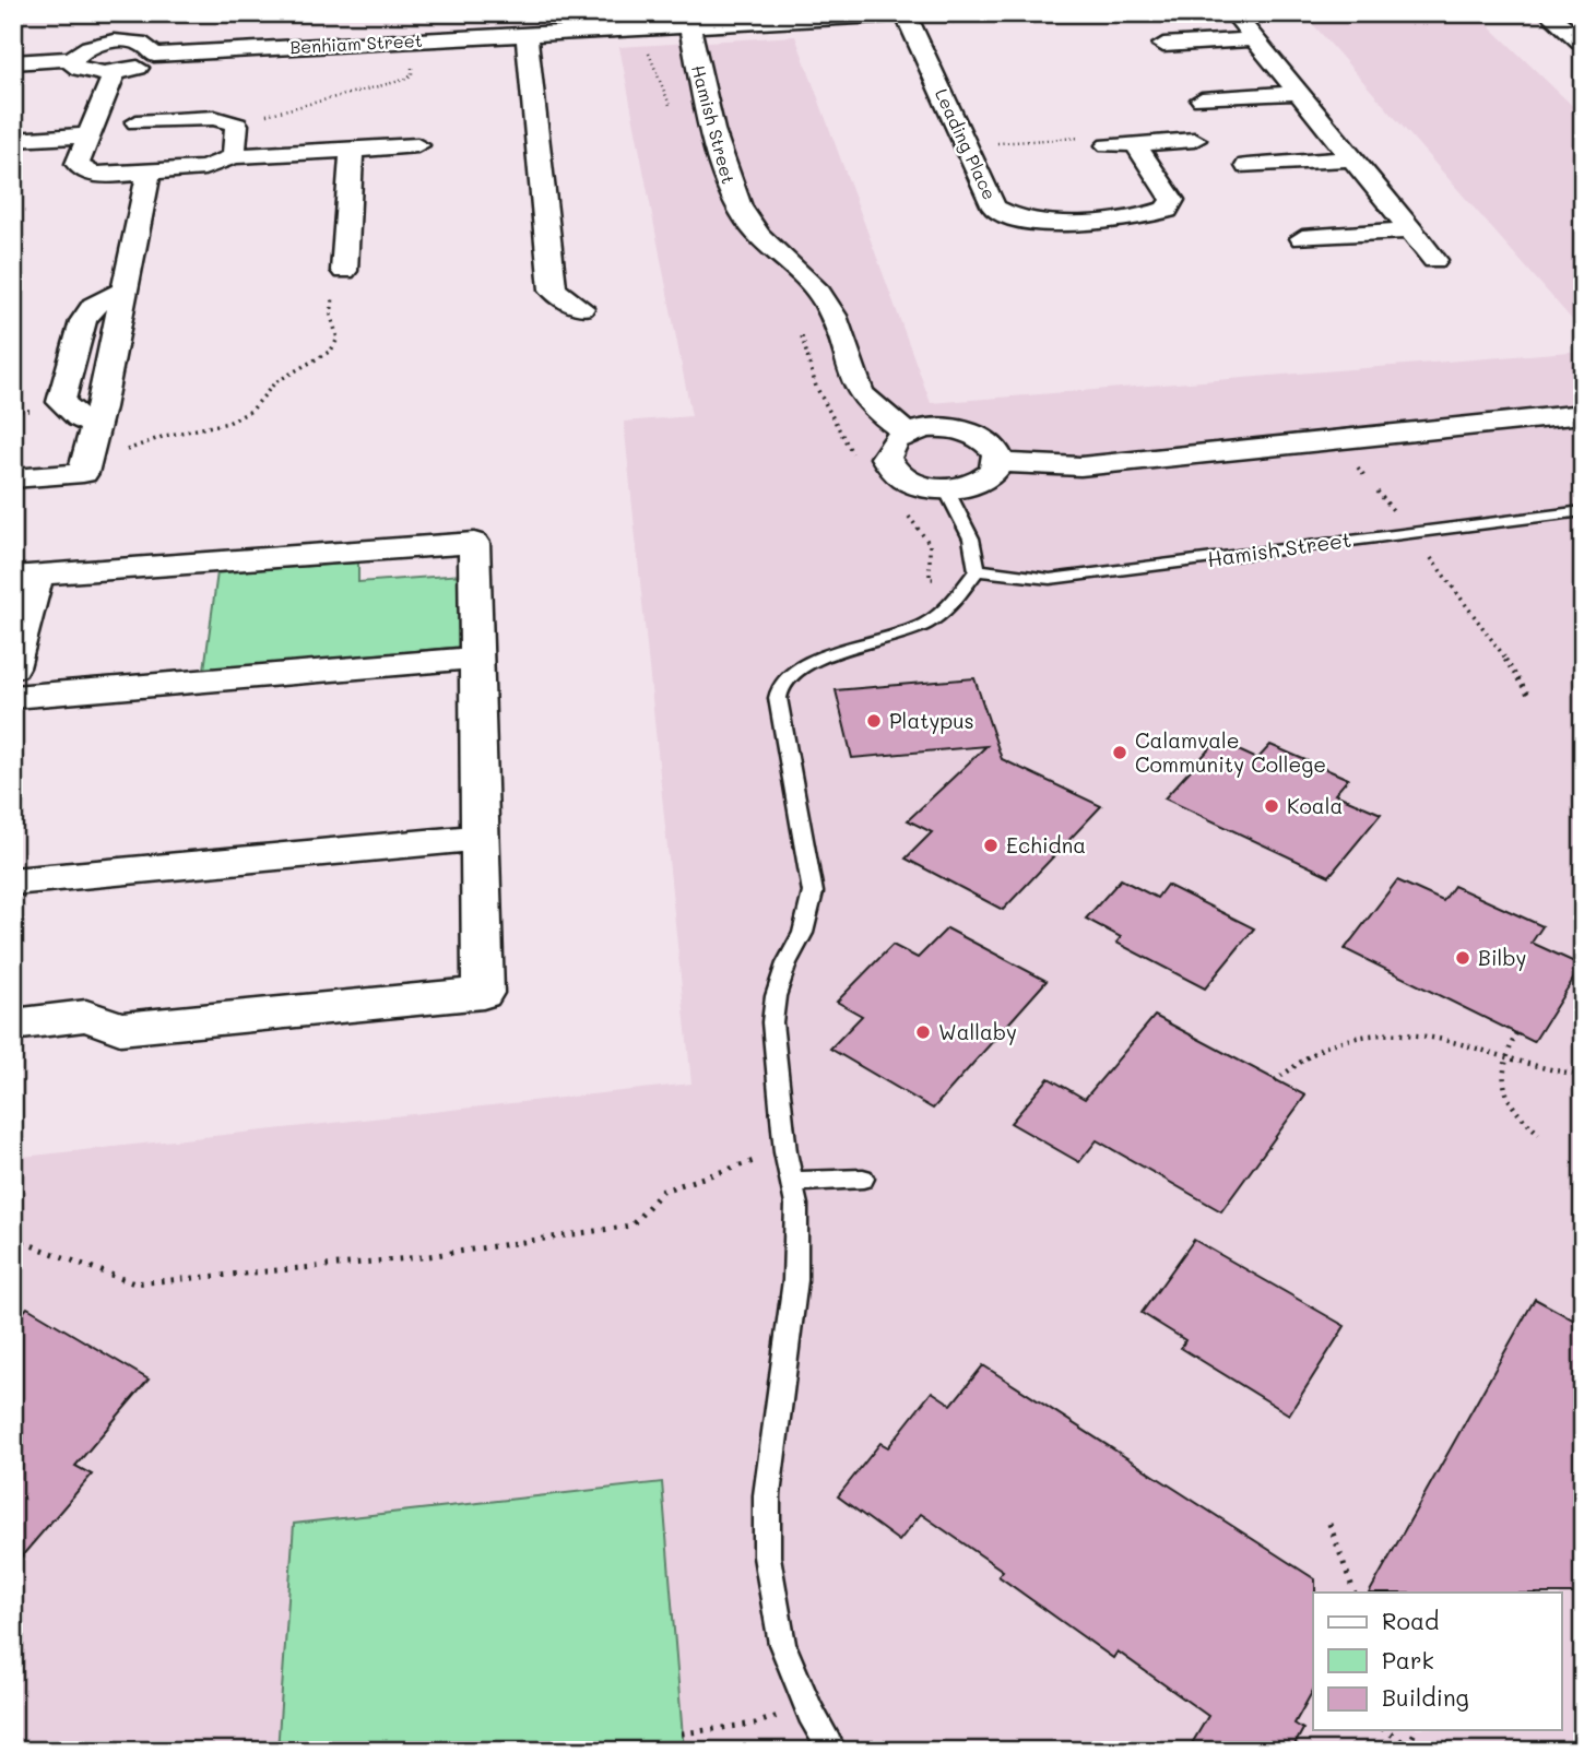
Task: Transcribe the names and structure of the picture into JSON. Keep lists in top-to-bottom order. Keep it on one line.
{"streets":{"street":["Benhiam Street","Hamish Street","Leading Place"]},"crossings":[["Benhiam Street","Hamish Street"],["Benhiam Street","Leading Place"]],"places":["Platypus","Calamvale Community College","Koala","Echidna","Bilby","Wallaby"],"legend":["Road","Park","Building"]}
